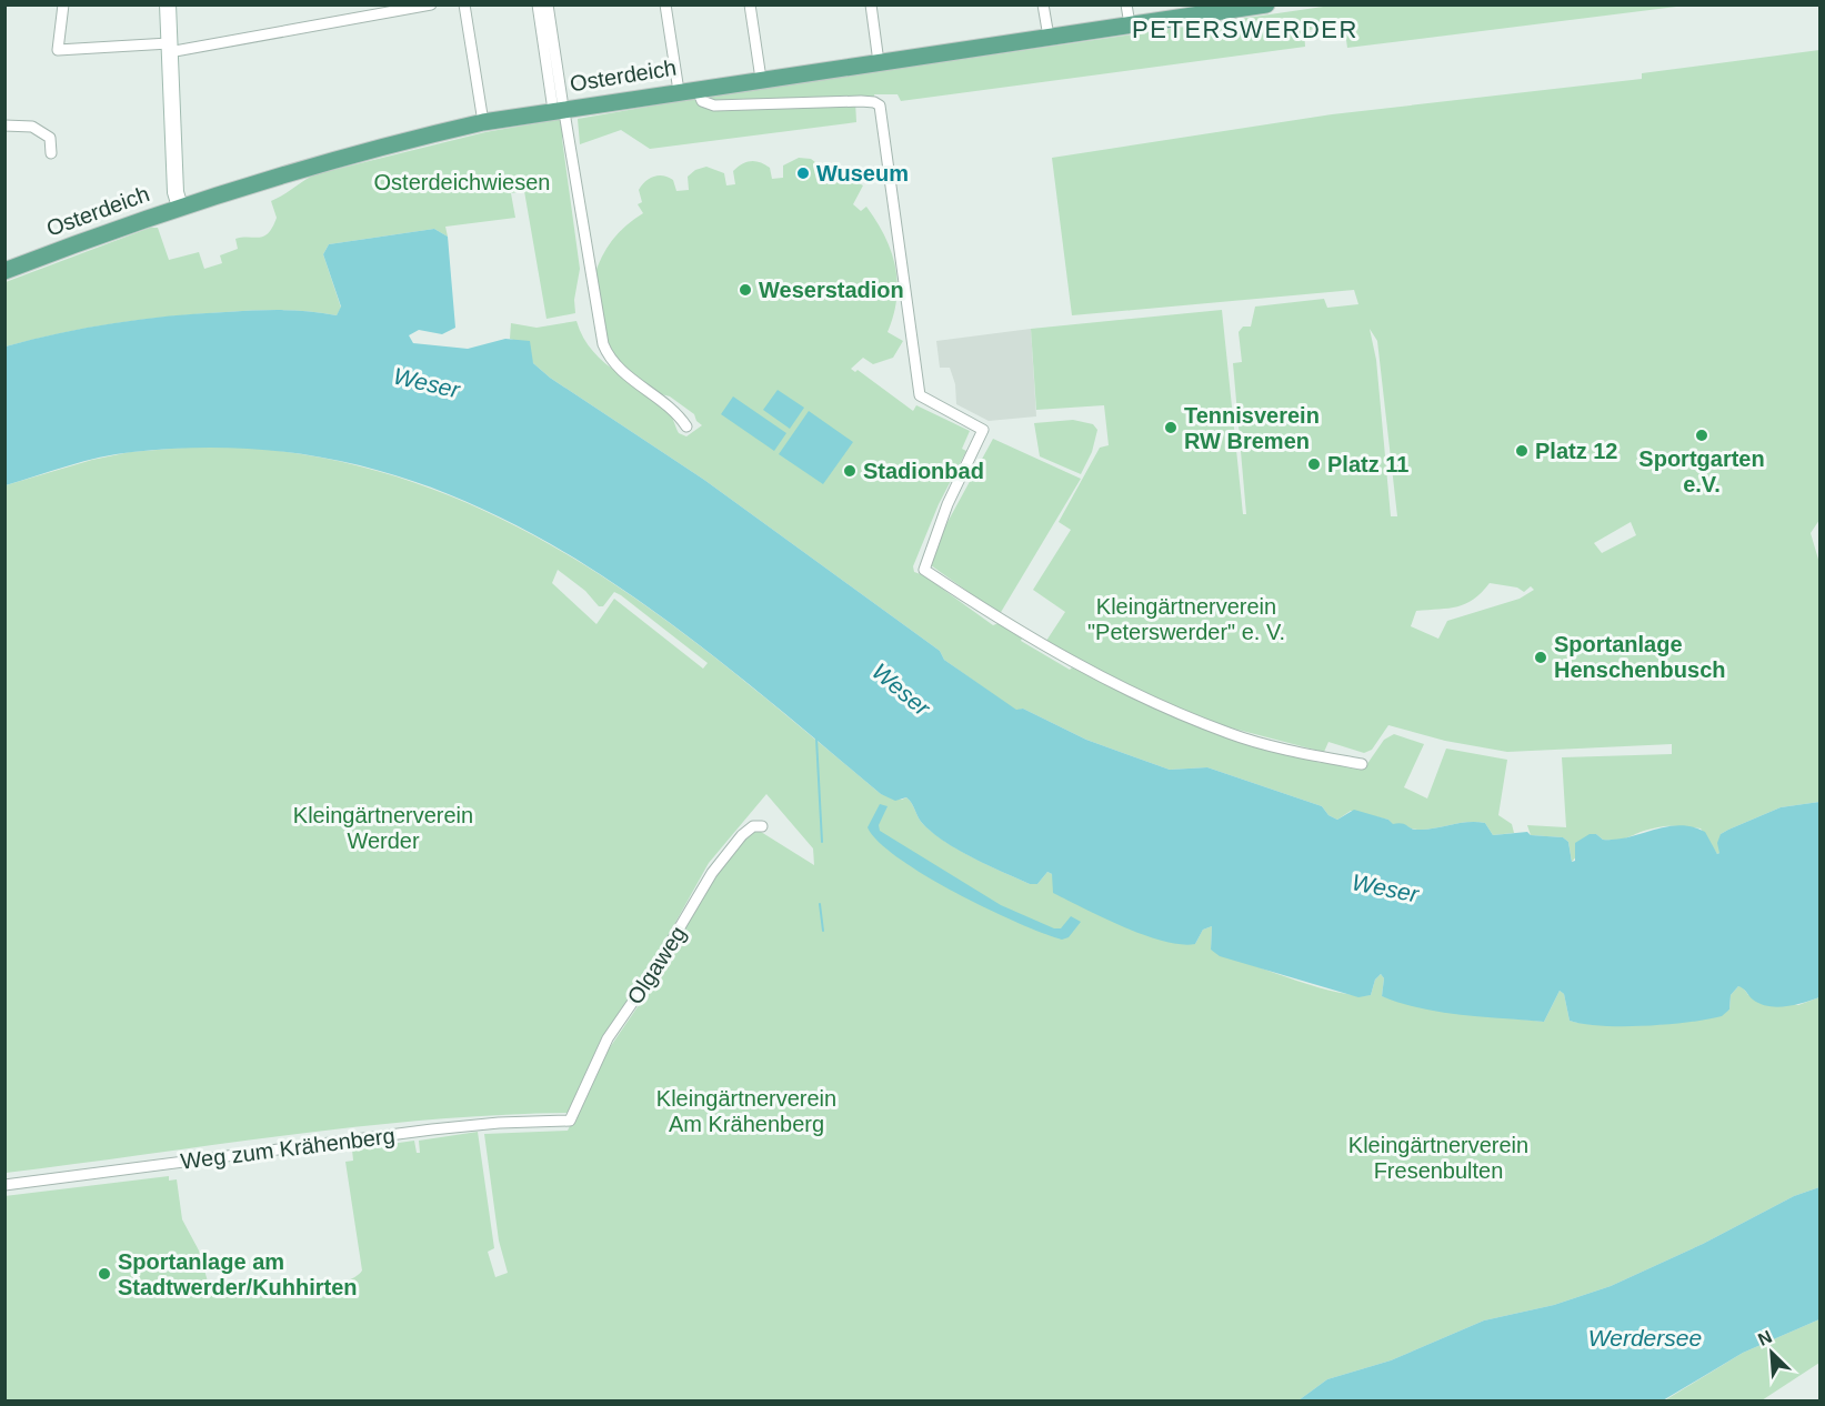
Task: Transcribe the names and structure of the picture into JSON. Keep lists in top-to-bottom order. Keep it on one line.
{"streets":{"main road":["Osterdeich"],"street":["Olgaweg","Weg zum Krähenberg"]},"crossings":[["Olgaweg","Weg zum Krähenberg"]],"districts":["PETERSWERDER"],"water":["Weser","Werdersee"],"parks":["Osterdeichwiesen","Kleingärtnerverein \"Peterswerder\" e. V.","Kleingärtnerverein Werder","Kleingärtnerverein Am Krähenberg","Kleingärtnerverein Fresenbulten"],"places":["Wuseum","Weserstadion","Tennisverein RW Bremen","Sportgarten e.V.","Platz 12","Platz 11","Stadionbad","Sportanlage Henschenbusch","Sportanlage am Stadtwerder/Kuhhirten"],"north":"top left"}
